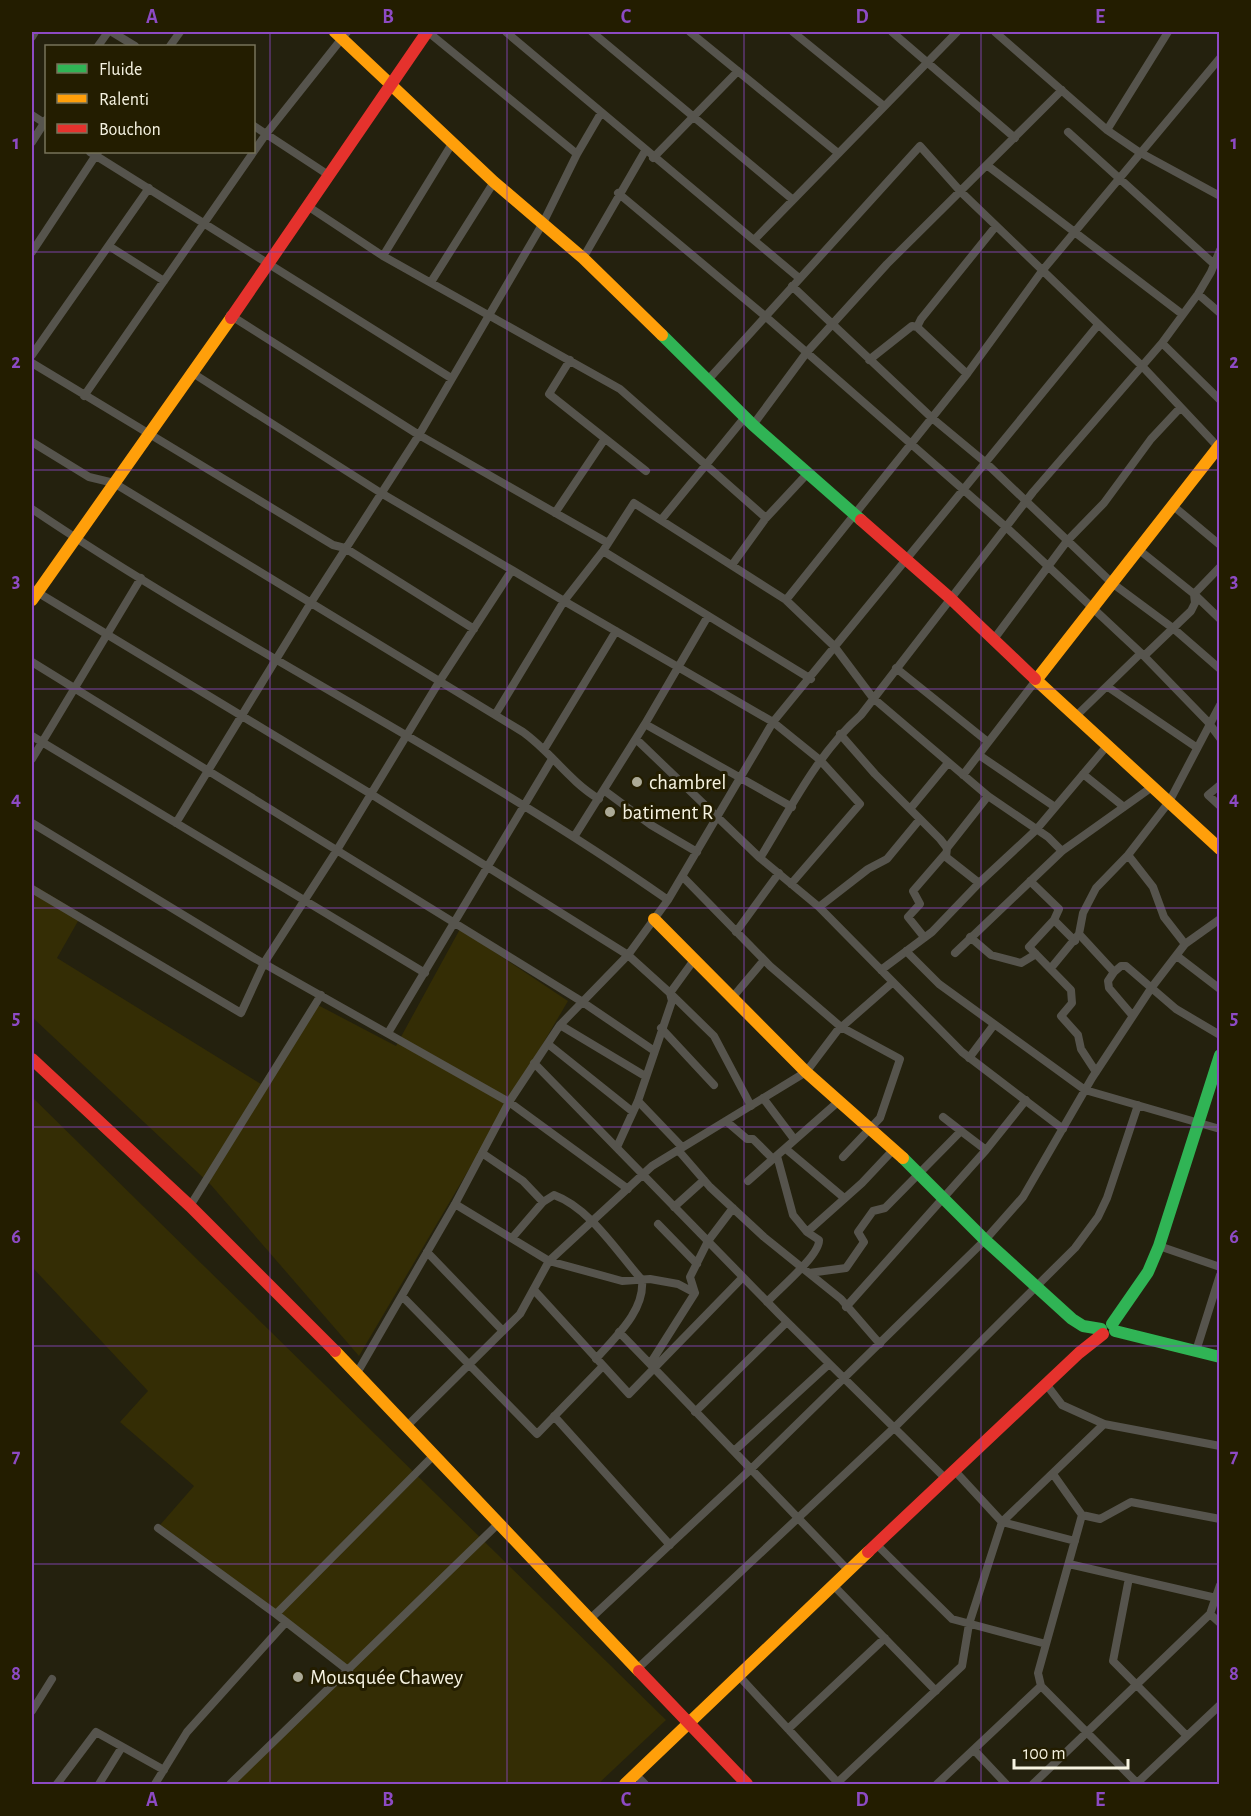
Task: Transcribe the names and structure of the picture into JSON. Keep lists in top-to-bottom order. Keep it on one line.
{"places":["chambrel","batiment R","Mousquée Chawey"],"legend":["Fluide","Ralenti","Bouchon"],"scale_bar":"100 m","grid":{"columns":["A","B","C","D","E"],"rows":["1","2","3","4","5","6","7","8"]}}
